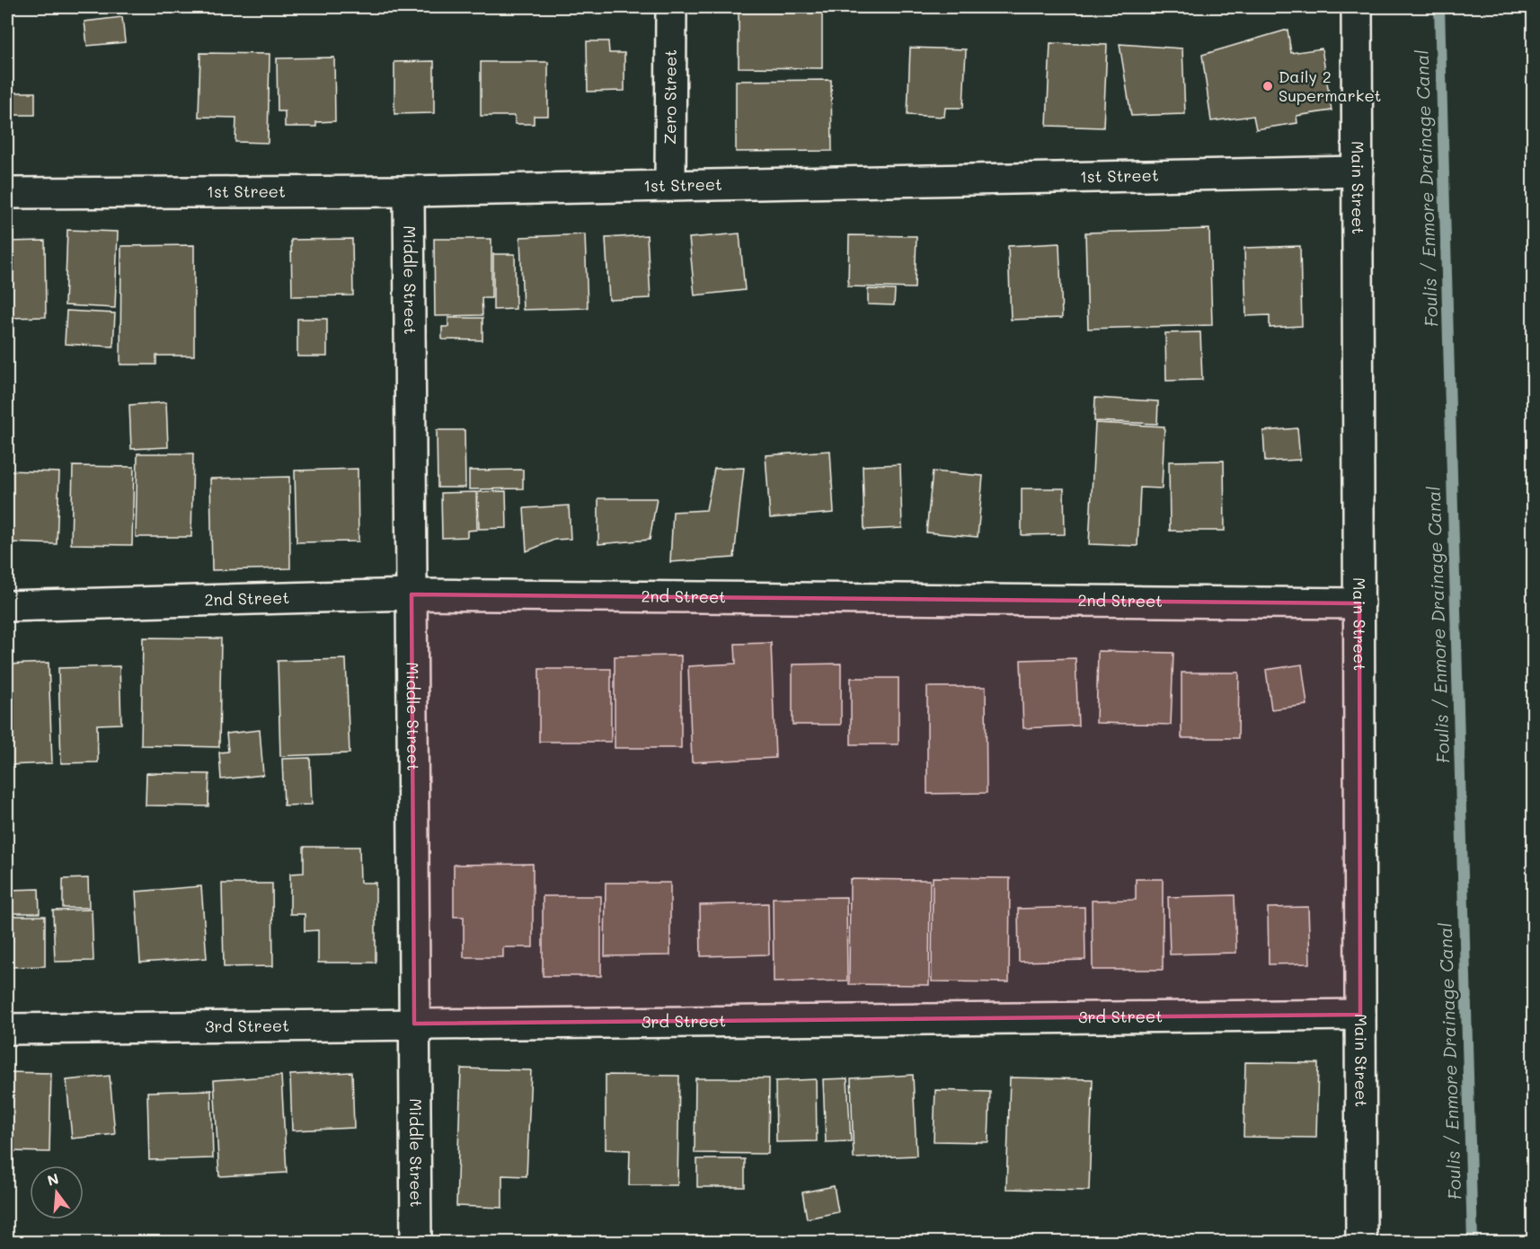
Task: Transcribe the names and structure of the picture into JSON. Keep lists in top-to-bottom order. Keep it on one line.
{"streets":{"street":["Zero Street","1st Street","Main Street","Middle Street","2nd Street","3rd Street"]},"crossings":[["Zero Street","1st Street"],["1st Street","Main Street"],["1st Street","Middle Street"],["Main Street","2nd Street"],["Main Street","3rd Street"],["Middle Street","2nd Street"],["Middle Street","3rd Street"]],"water":["Foulis / Enmore Drainage Canal"],"places":["Daily 2 Supermarket"],"north":"top"}
